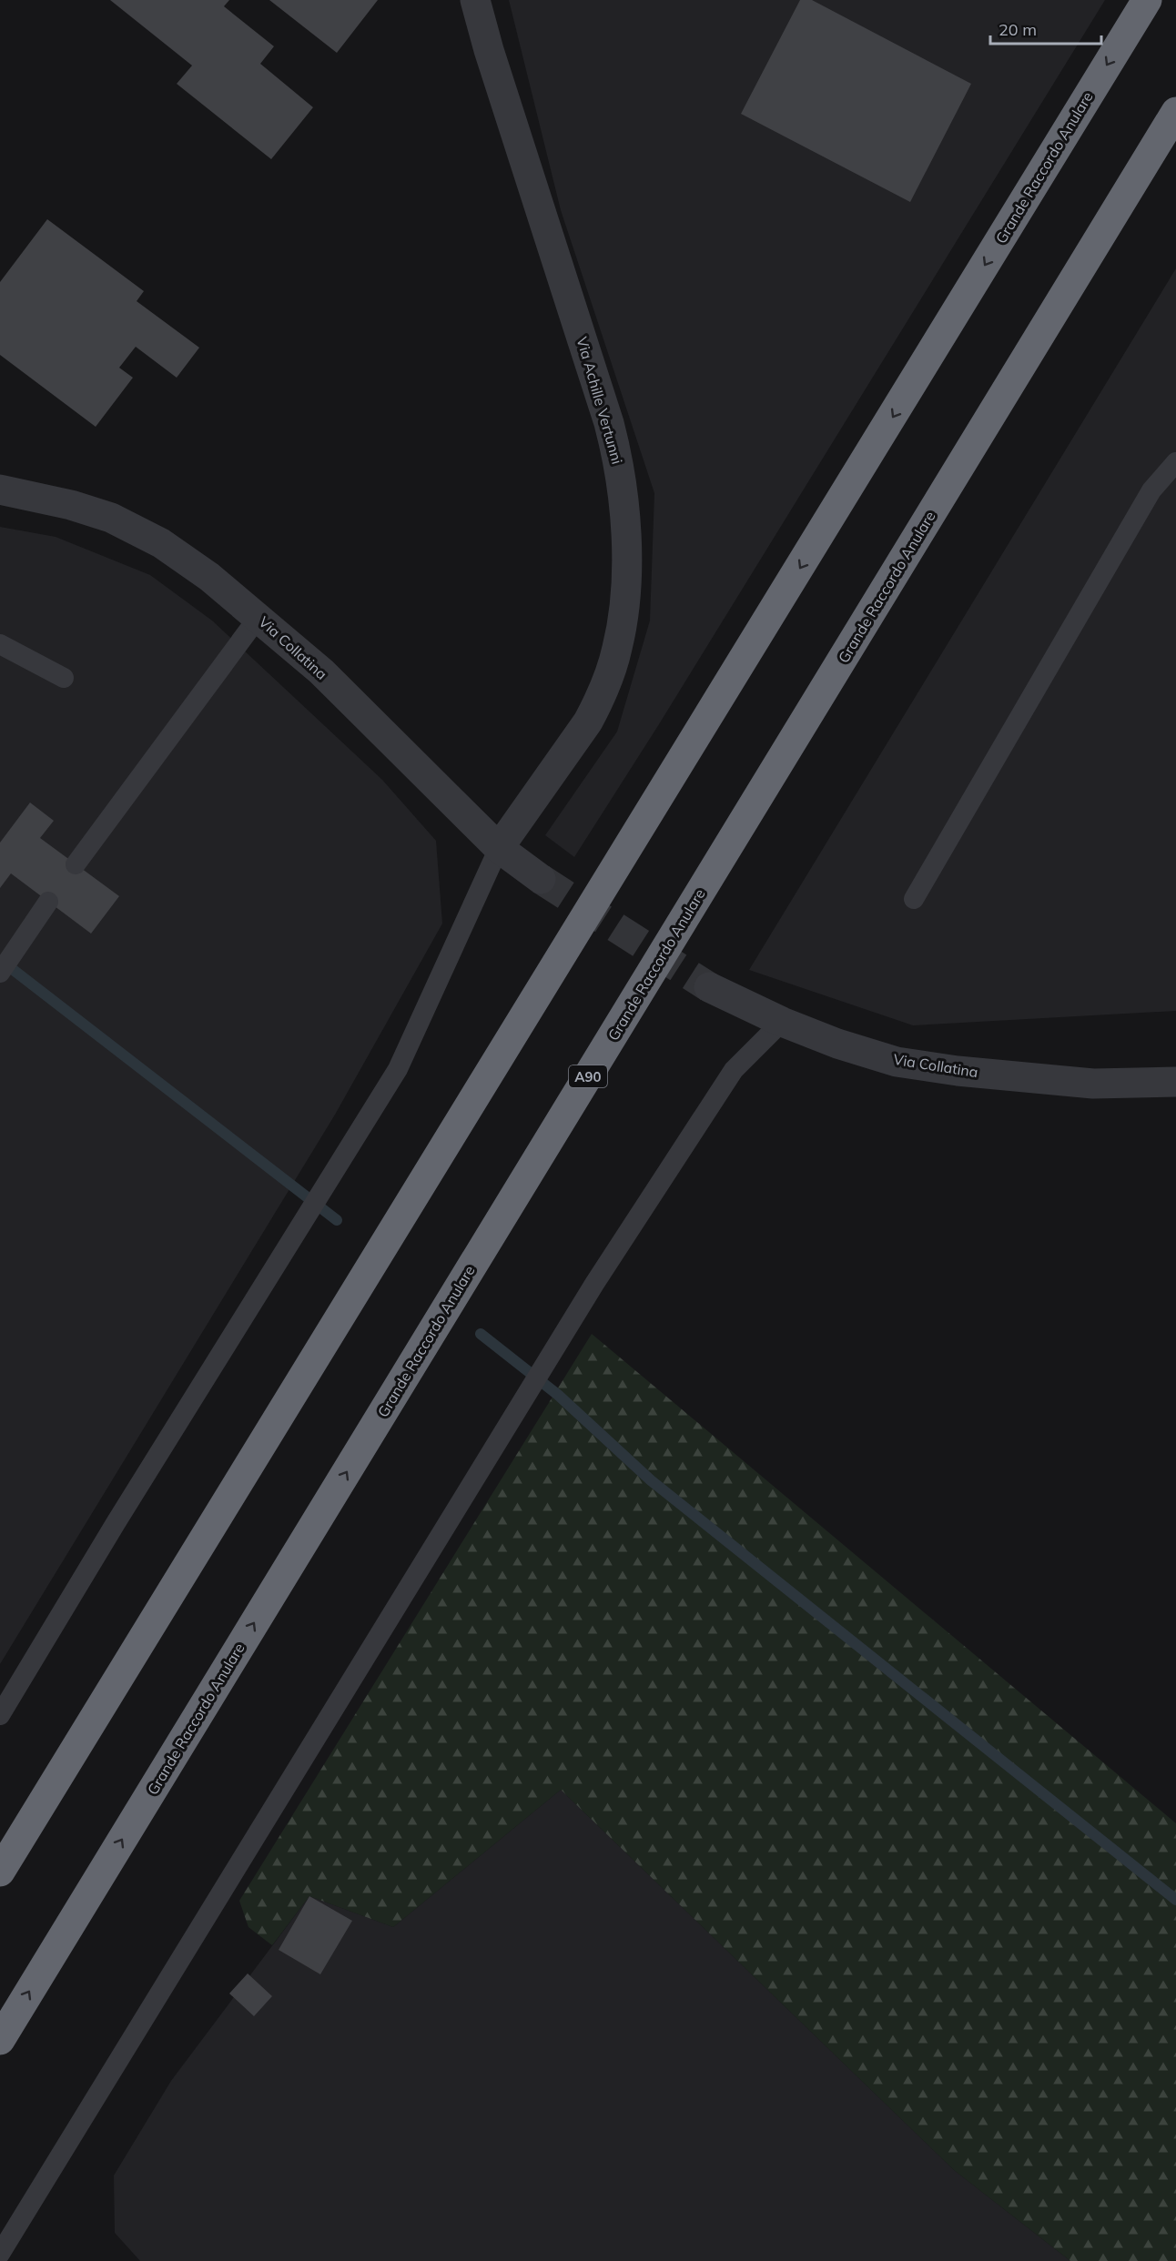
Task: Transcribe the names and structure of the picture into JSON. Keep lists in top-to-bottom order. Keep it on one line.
{"streets":{"highway":["Grande Raccordo Anulare","A90"],"street":["Via Achille Vertunni","Via Collatina"]},"crossings":[["Via Achille Vertunni","Via Collatina"]],"scale_bar":"20 m"}
